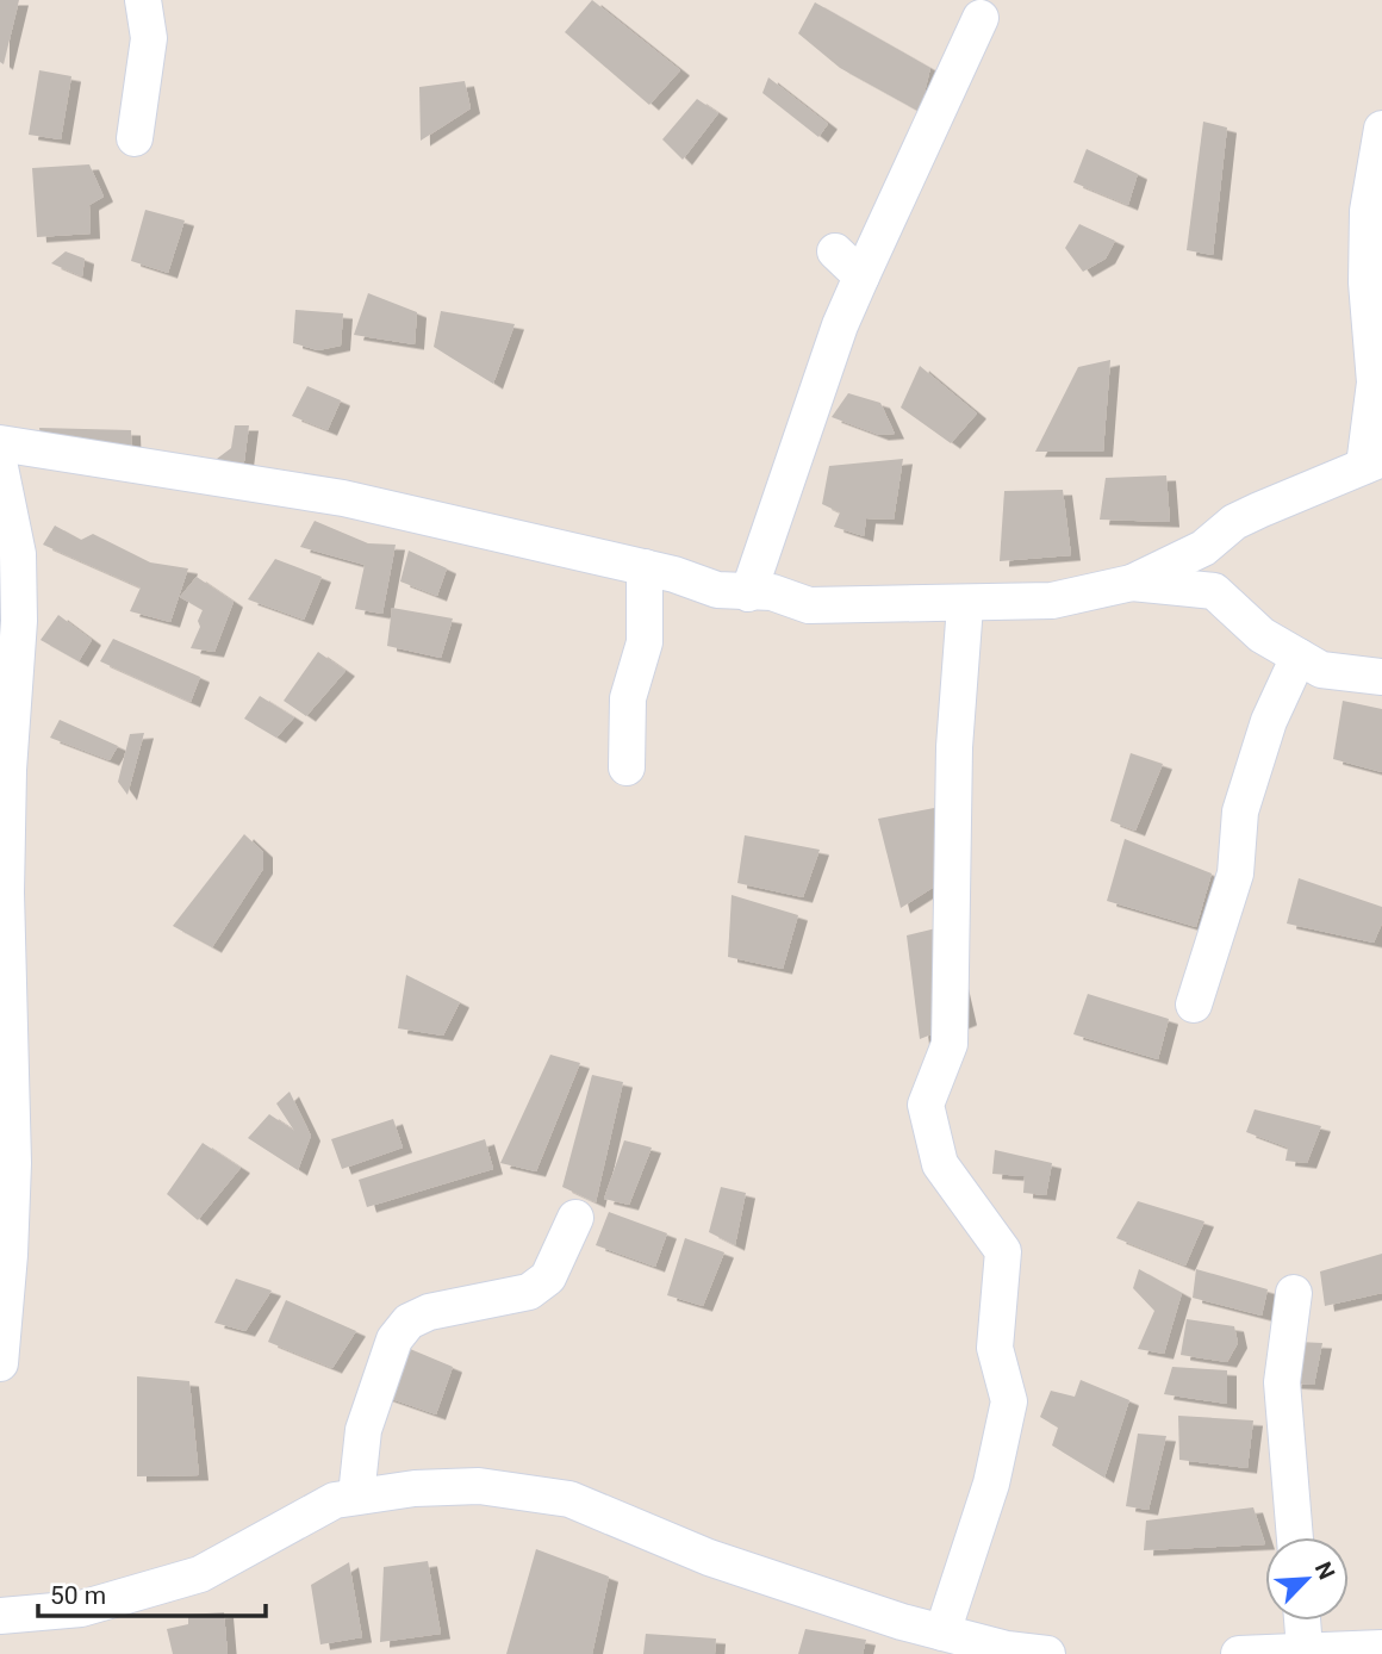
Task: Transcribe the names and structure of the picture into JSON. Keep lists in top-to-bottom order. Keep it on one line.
{"scale_bar":"50 m","north":"top right"}
